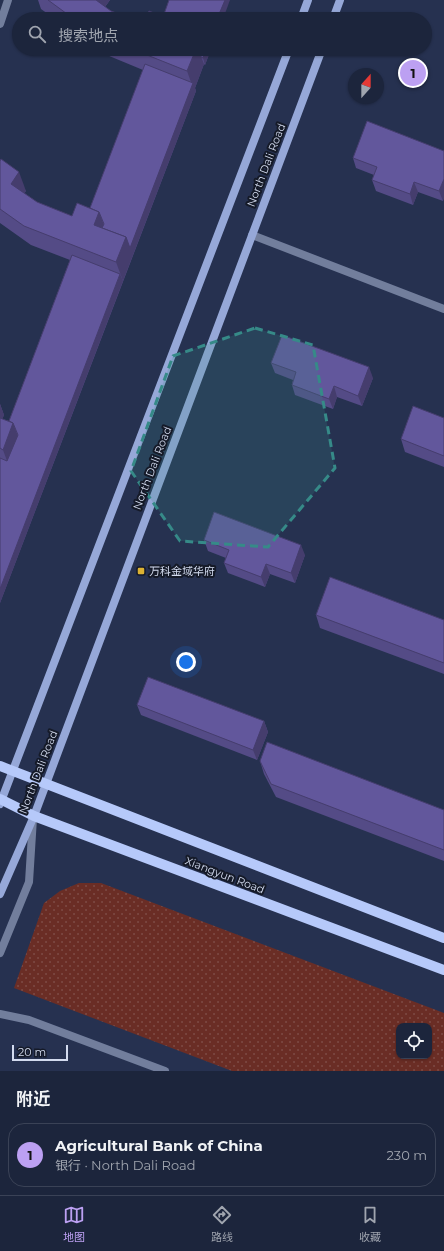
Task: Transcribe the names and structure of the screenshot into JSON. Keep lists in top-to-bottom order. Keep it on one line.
{"streets":{"main road":["North Dali Road","Xiangyun Road"]},"crossings":[["North Dali Road","Xiangyun Road"]],"places":{"transit":["万科金域华府"]},"scale_bar":"20 m","north":"top","page":{"search":"搜索地点","pins":"1","scale":"20 m","heading":"附近","list":[{"mark":"1","name":"Agricultural Bank of China","note":"银行 · North Dali Road","value":"230 m"}],"nav":["地图","路线","收藏"]}}
